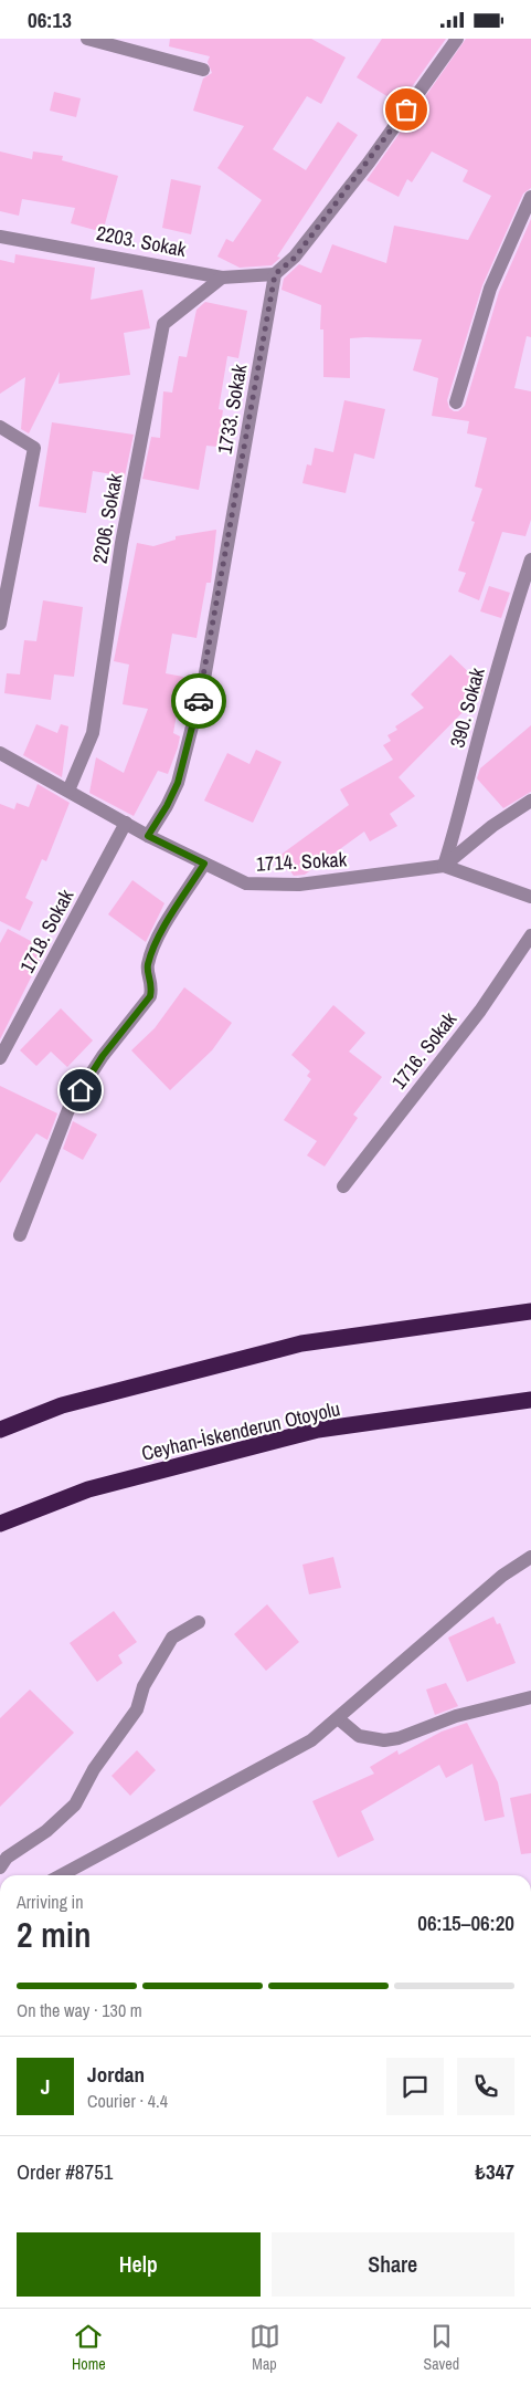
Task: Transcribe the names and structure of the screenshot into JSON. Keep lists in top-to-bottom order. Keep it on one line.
{"streets":{"highway":["Ceyhan-İskenderun Otoyolu"],"street":["2203. Sokak","1733. Sokak","2206. Sokak","390. Sokak","1714. Sokak","1718. Sokak","1716. Sokak"]},"crossings":[["2203. Sokak","1733. Sokak"],["2203. Sokak","2206. Sokak"],["1733. Sokak","1714. Sokak"],["2206. Sokak","1714. Sokak"],["390. Sokak","1714. Sokak"],["1714. Sokak","1718. Sokak"]],"page":{"status":"06:13","heading":["2 min","Arriving in","06:15–06:20"],"panel":["Jordan","Courier · 4.4","Order #8751","₺347"],"bar":"On the way · 130 m","round":"J","buttons":["Help","Share"],"tabs":["Home","Map","Saved"]}}
